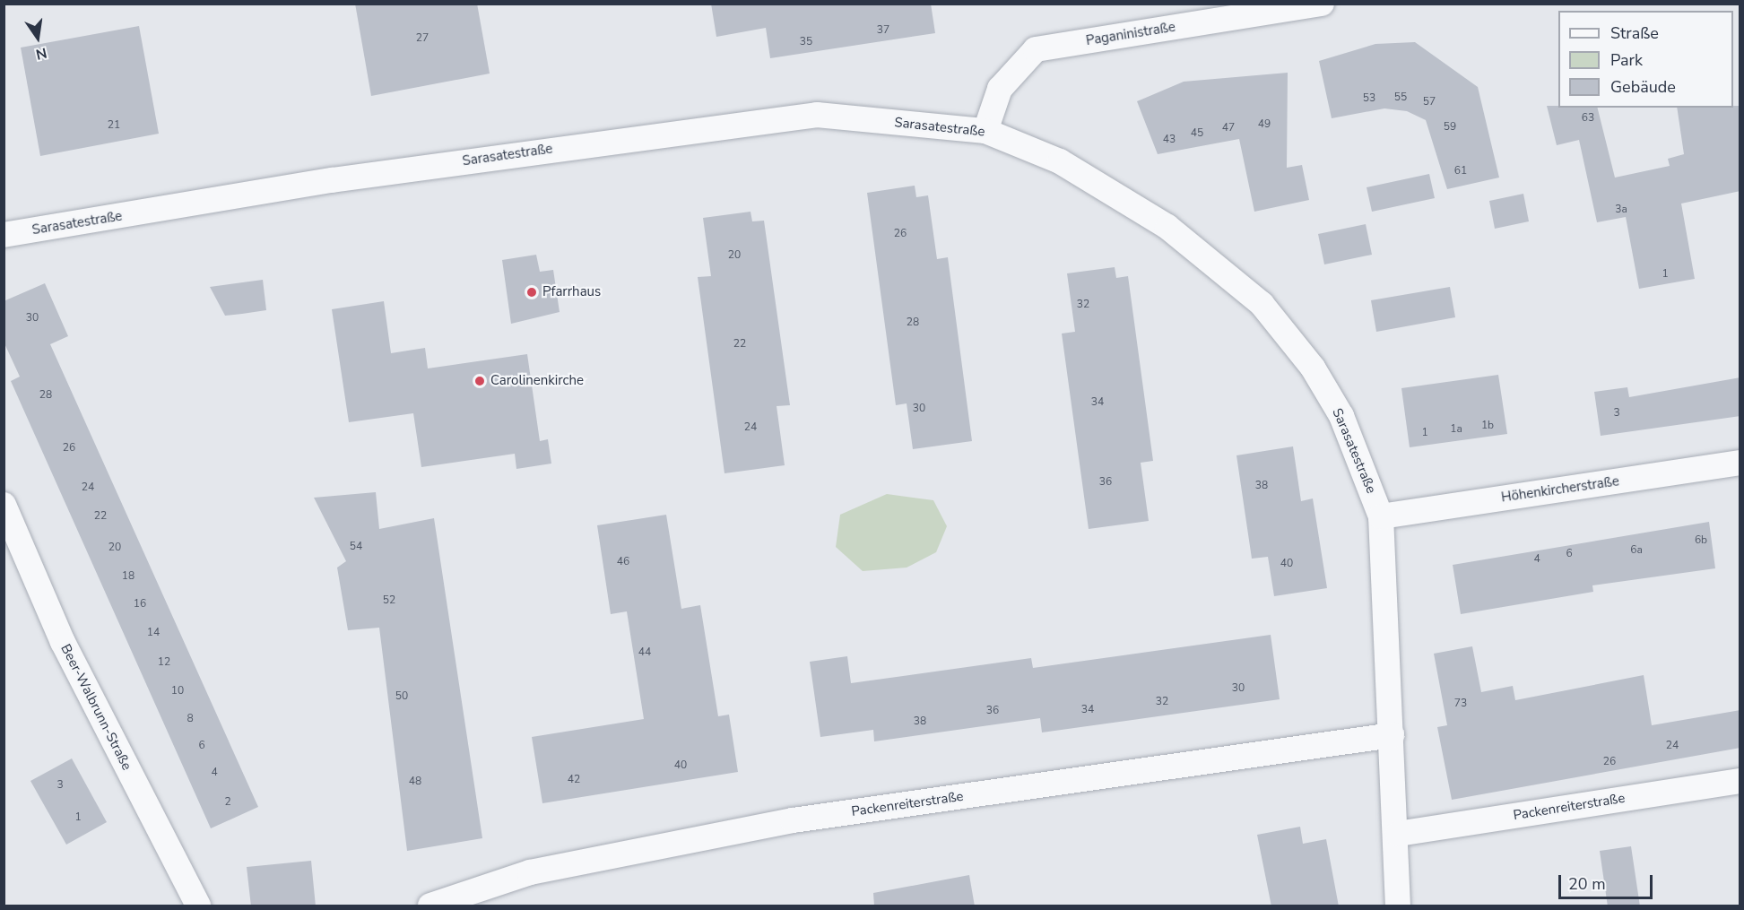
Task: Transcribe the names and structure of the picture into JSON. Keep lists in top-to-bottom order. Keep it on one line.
{"streets":{"street":["Paganinistraße","Sarasatestraße","Höhenkircherstraße","Beer-Walbrunn-Straße","Packenreiterstraße"]},"crossings":[["Paganinistraße","Sarasatestraße"],["Sarasatestraße","Höhenkircherstraße"],["Sarasatestraße","Packenreiterstraße"]],"places":["Pfarrhaus","Carolinenkirche"],"house_numbers":["37","27","35","55","53","57","63","49","21","59","47","45","43","61","3a","26","20","1","32","30","28","22","28","34","30","3","1b","24","1a","1","26","36","38","24","22","6b","54","20","6a","6","4","46","40","18","52","16","14","44","12","30","10","50","32","73","34","36","8","38","6","24","26","40","4","42","48","3","2","1"],"legend":["Straße","Park","Gebäude"],"scale_bar":"20 m","north":"bottom"}
